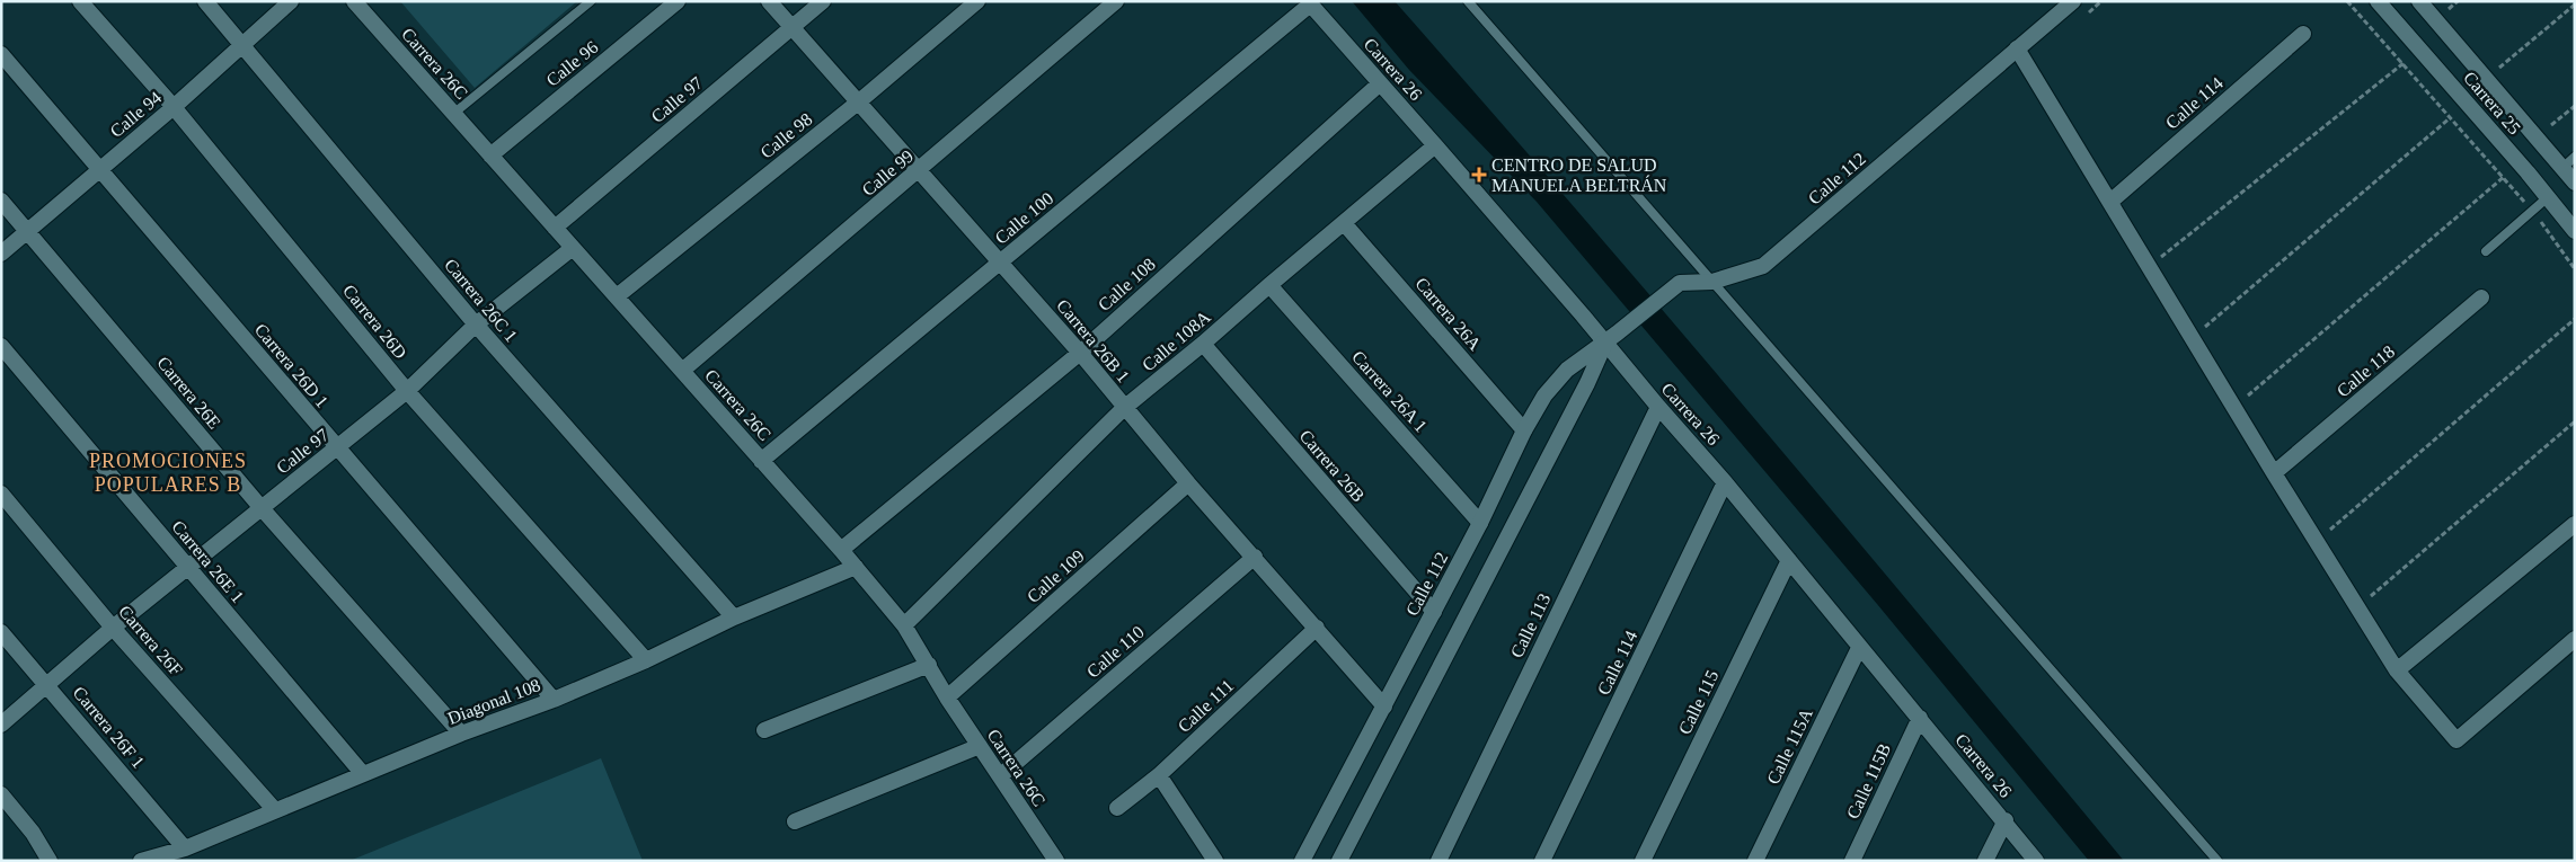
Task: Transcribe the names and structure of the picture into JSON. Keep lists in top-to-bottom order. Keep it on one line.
{"streets":{"street":["Carrera 26C","Calle 96","Carrera 26","Calle 97","Calle 114","Carrera 25","Calle 94","Calle 98","Calle 99","Calle 112","Calle 100","Calle 108","Carrera 26C 1","Carrera 26A","Carrera 26D","Carrera 26B 1","Calle 108A","Carrera 26D 1","Calle 118","Carrera 26A 1","Carrera 26E","Carrera 26B","Carrera 26E 1","Calle 109","Calle 113","Carrera 26F","Calle 110","Diagonal 108","Calle 115","Calle 111","Carrera 26F 1","Calle 115A","Calle 115B"]},"crossings":[["Carrera 26C","Calle 96"],["Carrera 26C","Calle 97"],["Carrera 26C","Calle 98"],["Carrera 26C","Calle 99"],["Carrera 26C","Calle 100"],["Carrera 26C","Calle 108"],["Carrera 26C","Calle 108A"],["Carrera 26C","Calle 109"],["Carrera 26C","Calle 110"],["Carrera 26C","Diagonal 108"],["Carrera 26","Calle 114"],["Carrera 26","Calle 112"],["Carrera 26","Calle 100"],["Carrera 26","Calle 108"],["Carrera 26","Calle 108A"],["Carrera 26","Calle 113"],["Carrera 26","Calle 115"],["Carrera 26","Calle 115A"],["Carrera 26","Calle 115B"],["Calle 97","Carrera 26C 1"],["Calle 97","Carrera 26D"],["Calle 97","Carrera 26B 1"],["Calle 97","Carrera 26D 1"],["Calle 97","Carrera 26E"],["Calle 97","Carrera 26E 1"],["Calle 97","Carrera 26F"],["Calle 97","Carrera 26F 1"],["Calle 94","Carrera 26C 1"],["Calle 94","Carrera 26D"],["Calle 94","Carrera 26D 1"],["Calle 94","Carrera 26E"],["Calle 98","Carrera 26B 1"],["Calle 99","Carrera 26B 1"],["Calle 112","Carrera 26A"],["Calle 112","Carrera 26B 1"],["Calle 112","Carrera 26A 1"],["Calle 112","Carrera 26B"],["Calle 100","Carrera 26B 1"],["Calle 108","Carrera 26B 1"],["Carrera 26C 1","Diagonal 108"],["Carrera 26A","Calle 108A"],["Carrera 26D","Diagonal 108"],["Carrera 26B 1","Calle 108A"],["Carrera 26B 1","Calle 109"],["Carrera 26B 1","Calle 110"],["Carrera 26B 1","Calle 111"],["Calle 108A","Carrera 26A 1"],["Calle 108A","Carrera 26B"],["Carrera 26D 1","Diagonal 108"],["Carrera 26E","Diagonal 108"],["Carrera 26E 1","Diagonal 108"],["Carrera 26F","Diagonal 108"],["Diagonal 108","Carrera 26F 1"]],"districts":["PROMOCIONES POPULARES B"],"places":{"health":["CENTRO DE SALUD MANUELA BELTRÁN"]}}
